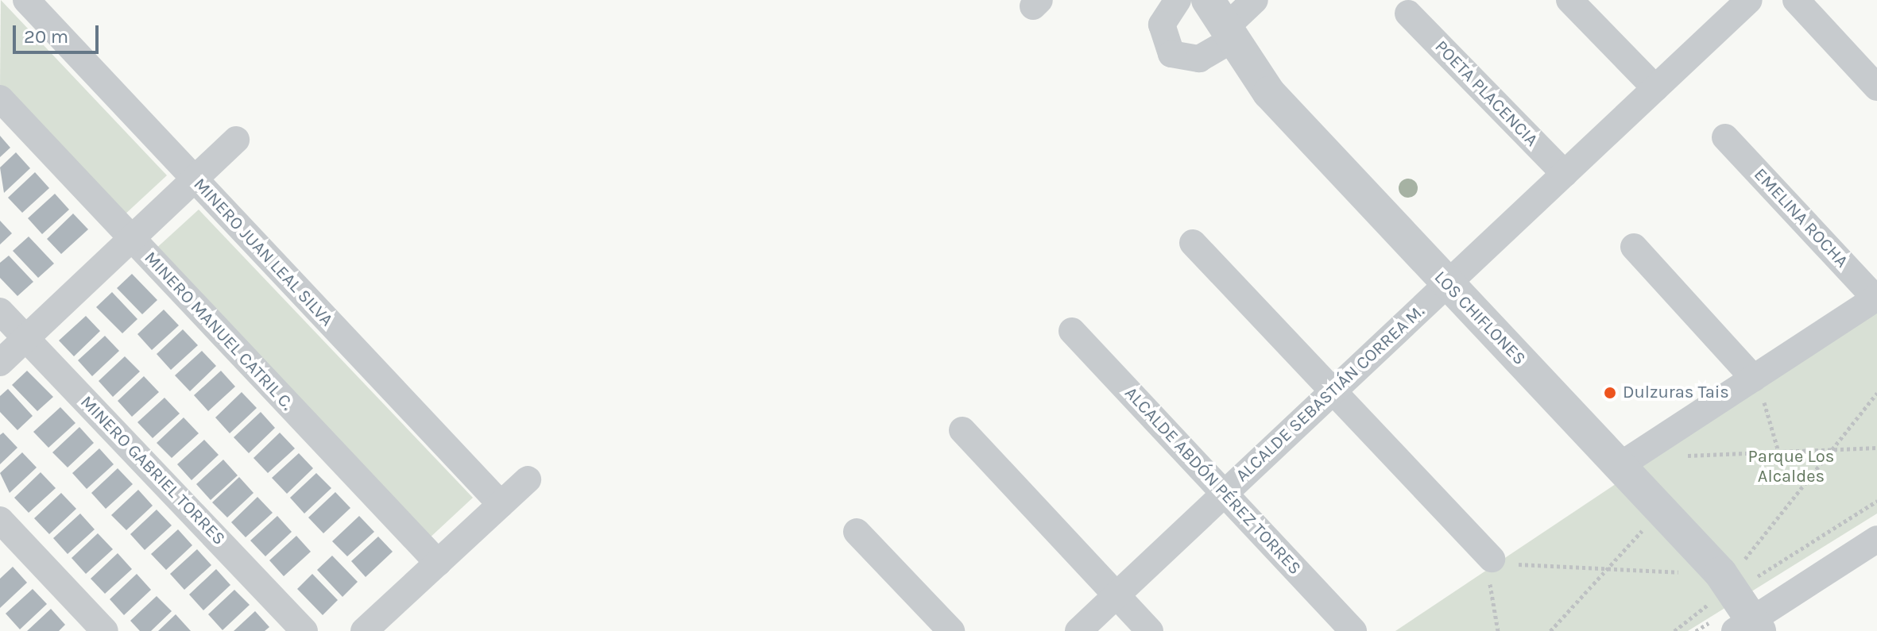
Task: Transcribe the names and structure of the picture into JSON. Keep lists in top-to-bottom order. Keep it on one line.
{"streets":{"street":["POETA PLACENCIA","EMELINA ROCHA","MINERO JUAN LEAL SILVA","LOS CHIFLONES","MINERO MANUEL CATRIL C.","ALCALDE SEBASTIÁN CORREA M.","MINERO GABRIEL TORRES","ALCALDE ABDÓN PÉREZ TORRES"]},"crossings":[["POETA PLACENCIA","ALCALDE SEBASTIÁN CORREA M."],["LOS CHIFLONES","ALCALDE SEBASTIÁN CORREA M."],["ALCALDE SEBASTIÁN CORREA M.","ALCALDE ABDÓN PÉREZ TORRES"]],"parks":["Parque Los Alcaldes"],"places":["Dulzuras Tais"],"scale_bar":"20 m"}
